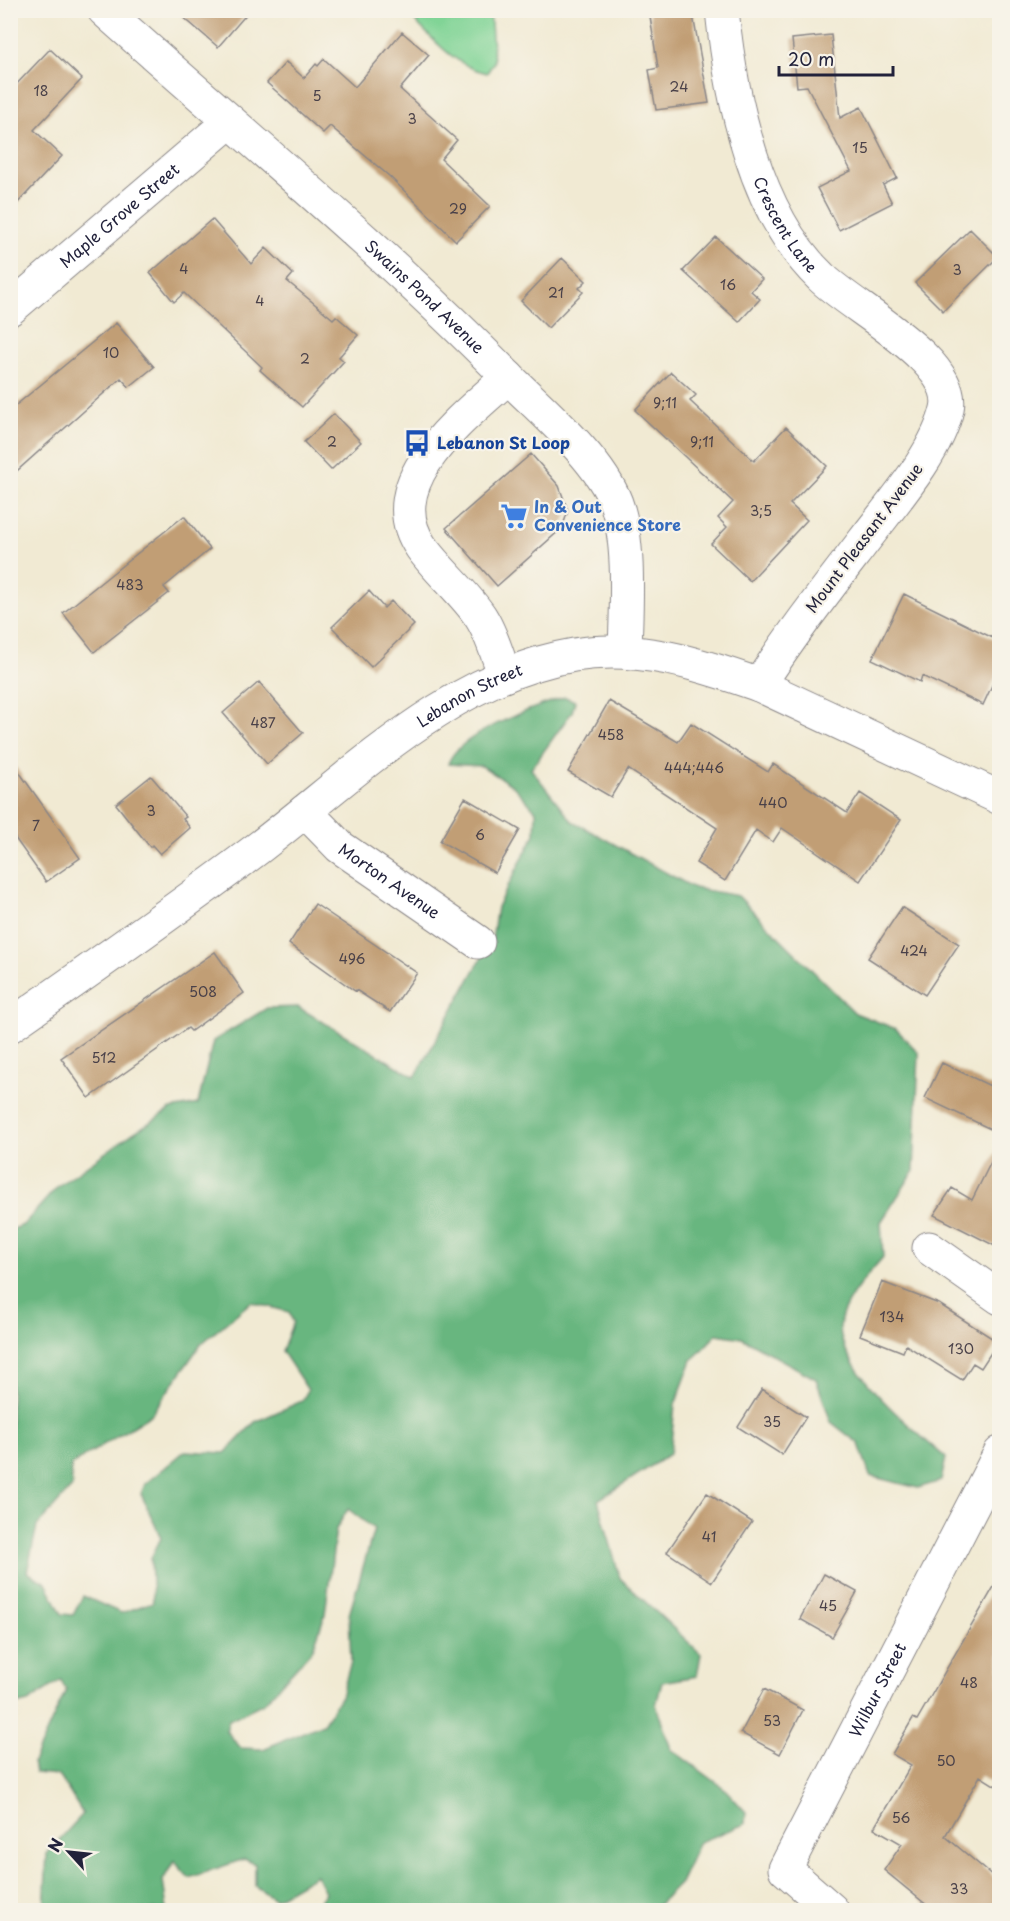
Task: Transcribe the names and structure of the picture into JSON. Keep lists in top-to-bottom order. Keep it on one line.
{"streets":{"street":["Maple Grove Street","Crescent Lane","Swains Pond Avenue","Mount Pleasant Avenue","Lebanon Street","Morton Avenue","Wilbur Street"]},"crossings":[["Maple Grove Street","Swains Pond Avenue"],["Crescent Lane","Mount Pleasant Avenue"],["Swains Pond Avenue","Lebanon Street"],["Mount Pleasant Avenue","Lebanon Street"],["Lebanon Street","Morton Avenue"]],"places":{"bus stop":["Lebanon St Loop"],"supermarket":["In & Out Convenience Store"]},"house_numbers":["24","18","5","3","15","29","4","3","16","21","4","10","2","9;11","2","9;11","3;5","483","487","458","444;446","440","3","7","6","424","496","508","512","134","130","35","41","45","48","53","50","56","33"],"scale_bar":"20 m","north":"top left"}
